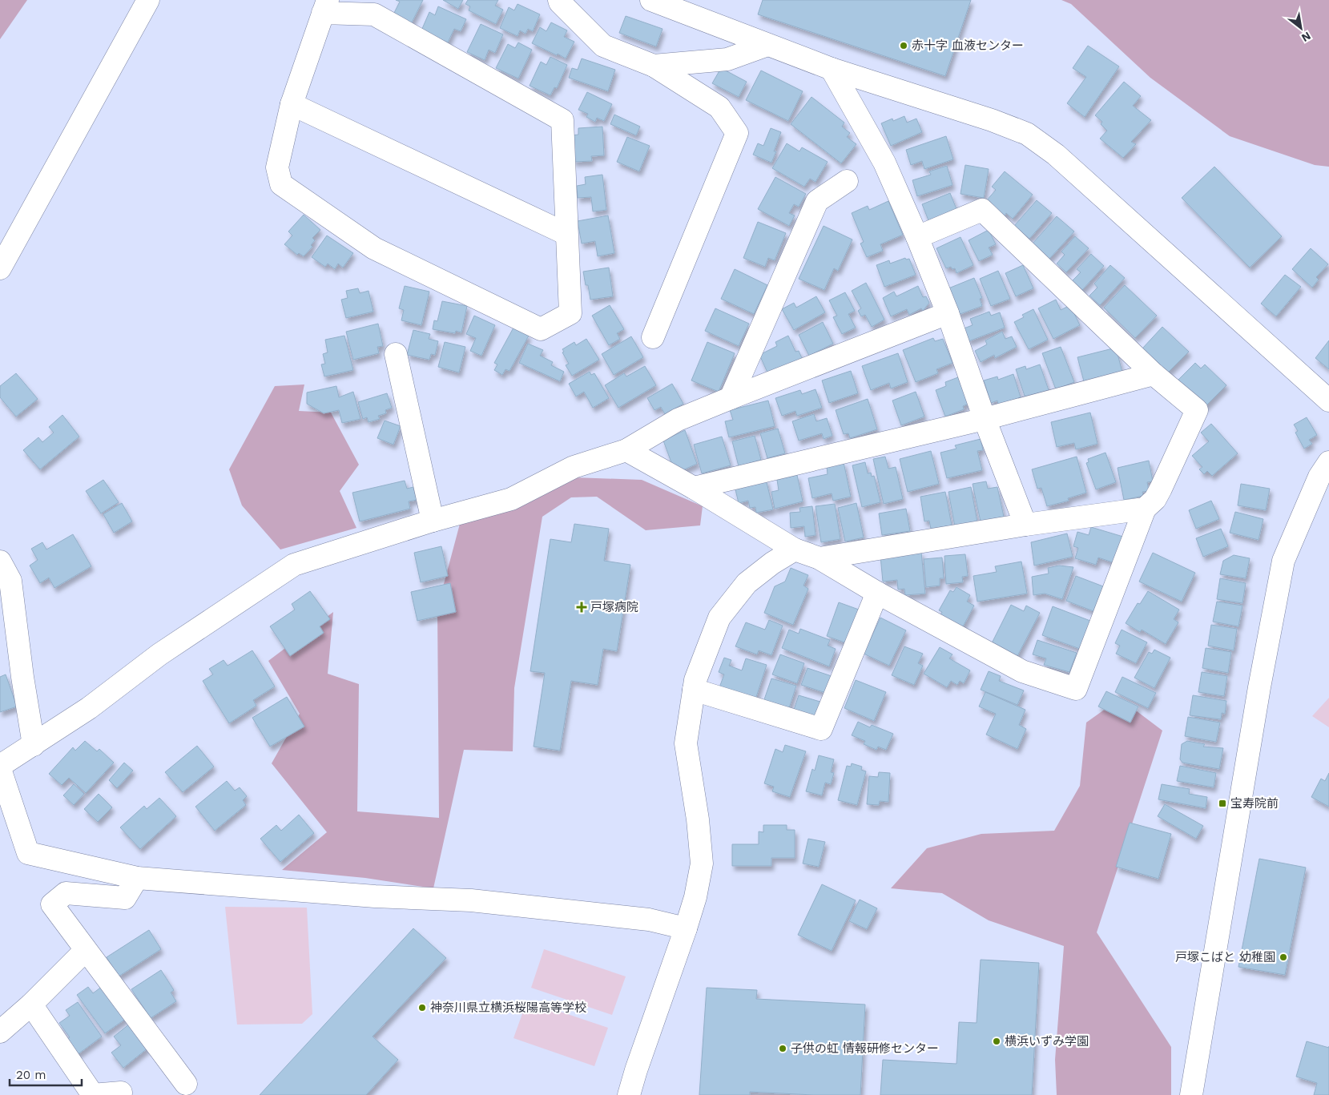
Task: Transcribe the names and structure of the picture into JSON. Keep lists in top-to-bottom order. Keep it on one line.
{"places":{"other":["赤十字 血液センター","戸塚こばと 幼稚園","神奈川県立横浜桜陽高等学校","横浜いずみ学園","子供の虹 情報研修センター"],"health":["戸塚病院"],"transit":["宝寿院前"]},"scale_bar":"20 m","north":"bottom right"}
